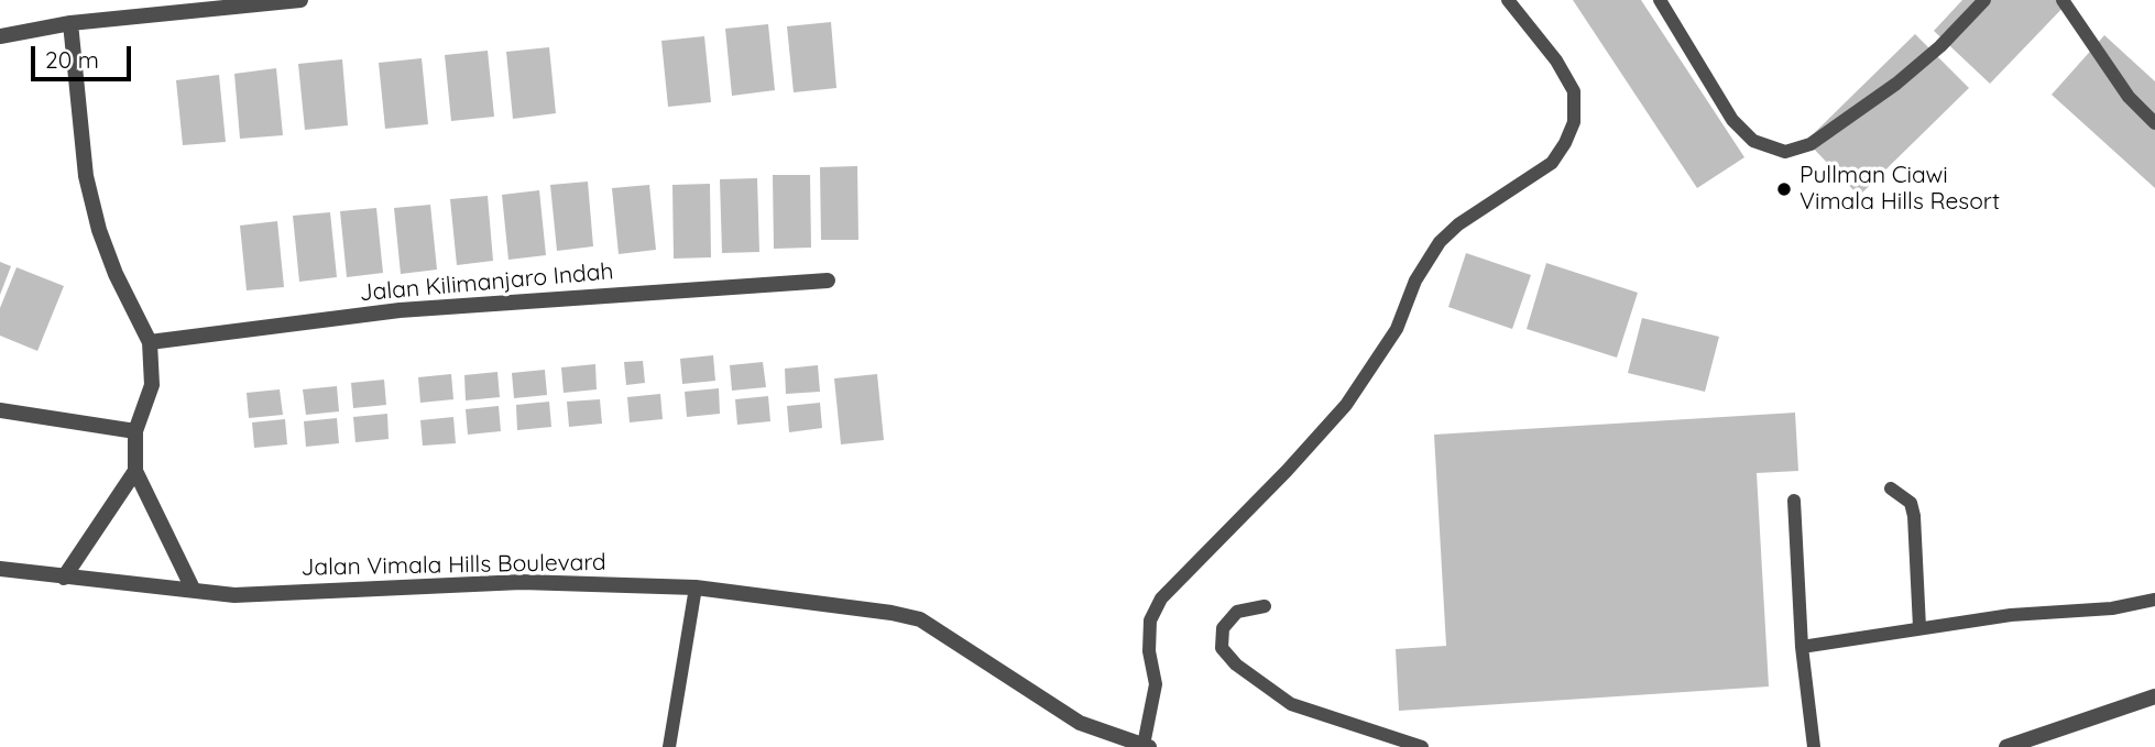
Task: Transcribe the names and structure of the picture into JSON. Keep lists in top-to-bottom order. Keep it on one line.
{"streets":{"street":["Jalan Kilimanjaro Indah","Jalan Vimala Hills Boulevard"]},"places":["Pullman Ciawi Vimala Hills Resort"],"scale_bar":"20 m"}
